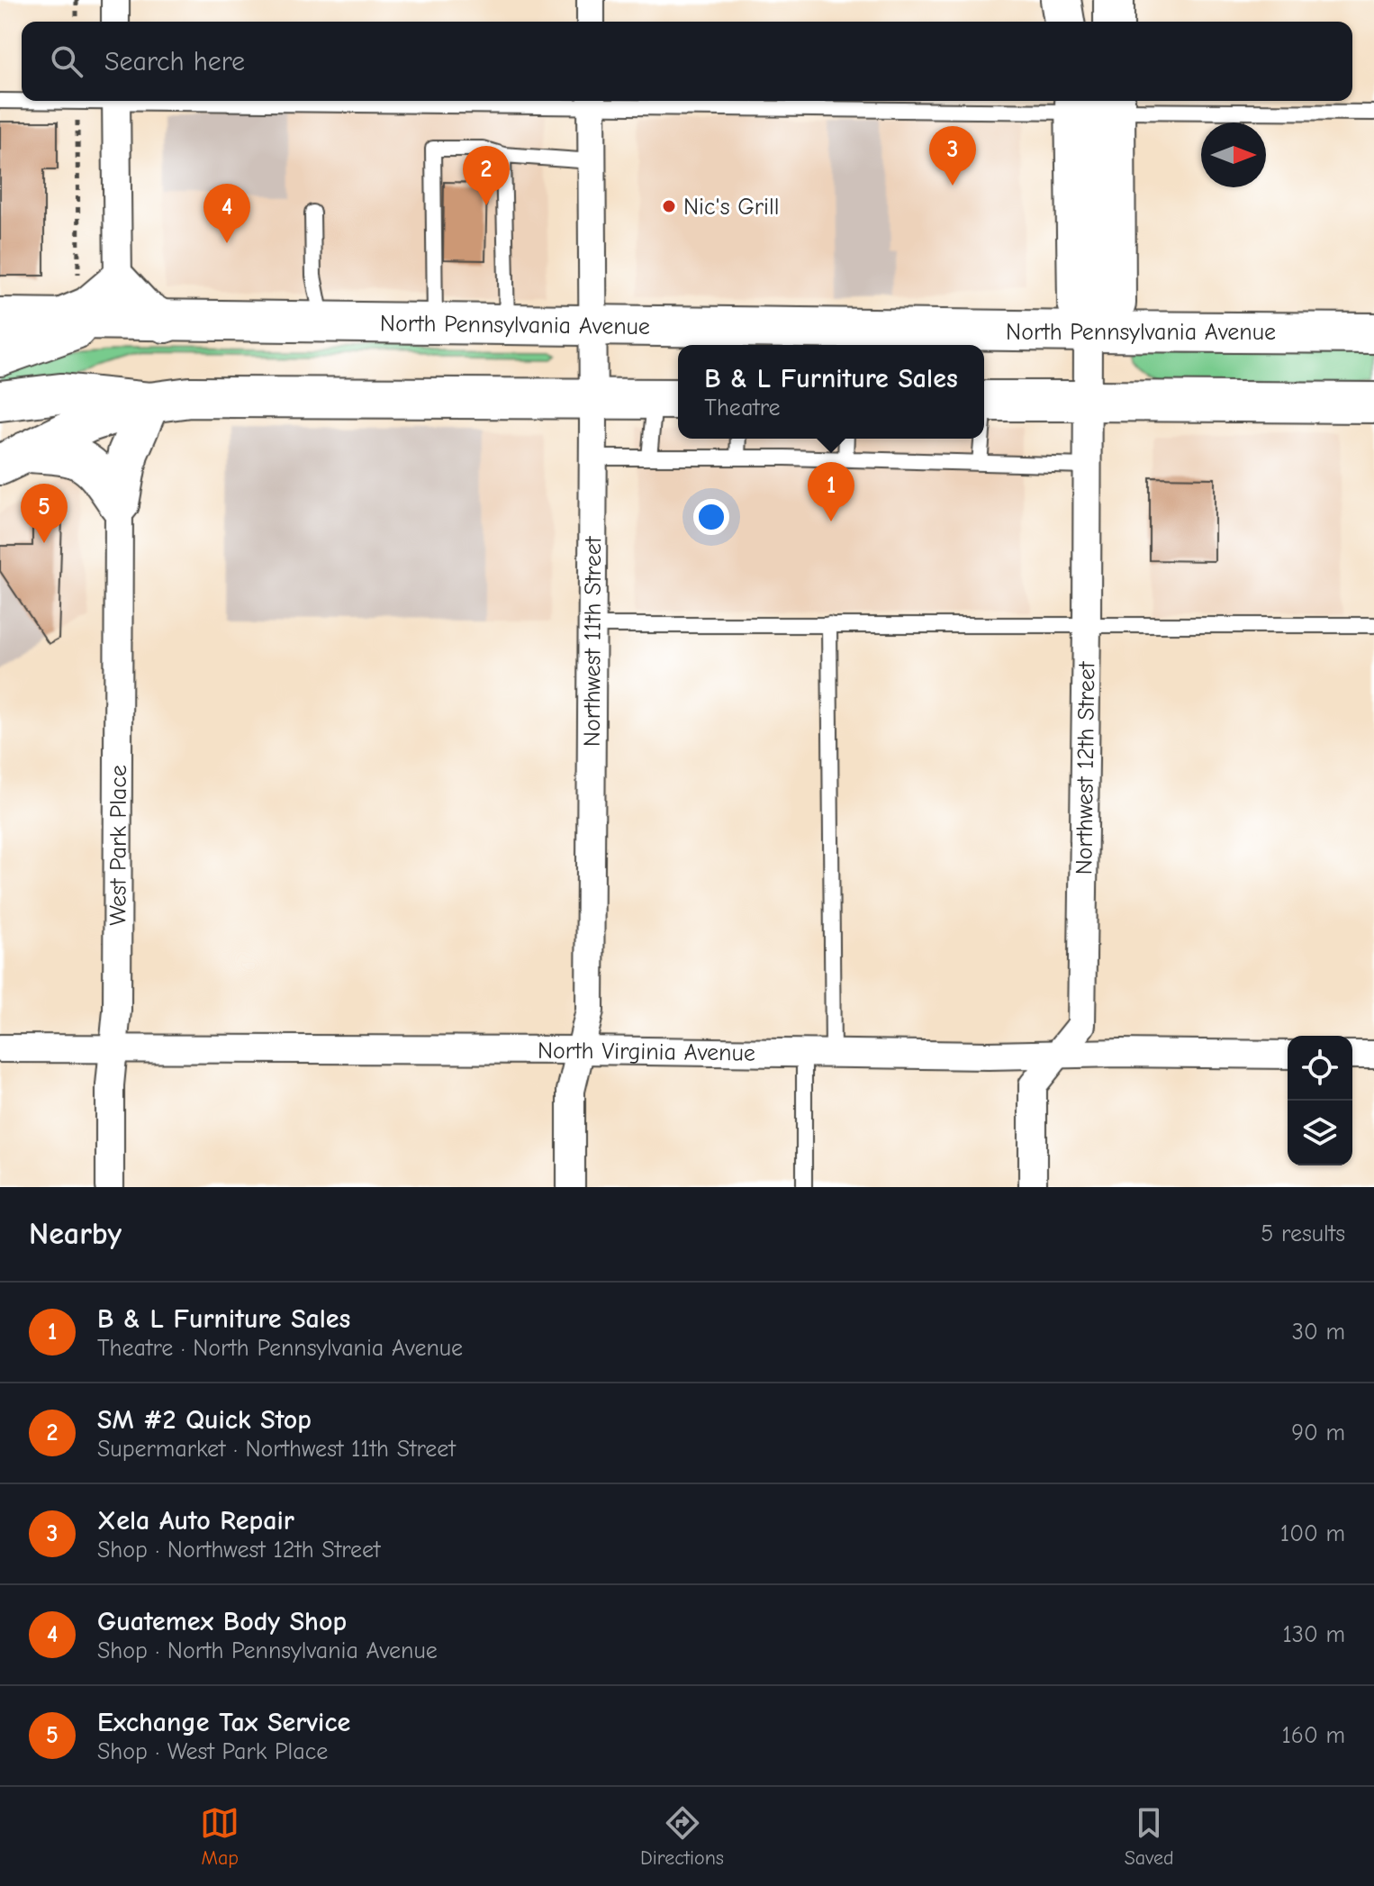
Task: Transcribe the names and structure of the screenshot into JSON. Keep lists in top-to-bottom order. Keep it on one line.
{"streets":{"main road":["North Pennsylvania Avenue","Northwest 12th Street"],"street":["Northwest 11th Street","West Park Place","North Virginia Avenue"]},"crossings":[["North Pennsylvania Avenue","Northwest 11th Street"],["North Pennsylvania Avenue","Northwest 12th Street"],["Northwest 11th Street","North Virginia Avenue"],["Northwest 12th Street","North Virginia Avenue"],["West Park Place","North Virginia Avenue"]],"places":["Nic's Grill"],"north":"right","page":{"search":"Search here","pins":["3","2","4","1","5"],"popup":["B & L Furniture Sales","Theatre"],"heading":["Nearby","5 results"],"list":[{"mark":"1","name":"B & L Furniture Sales","note":"Theatre · North Pennsylvania Avenue","value":"30 m"},{"mark":"2","name":"SM #2 Quick Stop","note":"Supermarket · Northwest 11th Street","value":"90 m"},{"mark":"3","name":"Xela Auto Repair","note":"Shop · Northwest 12th Street","value":"100 m"},{"mark":"4","name":"Guatemex Body Shop","note":"Shop · North Pennsylvania Avenue","value":"130 m"},{"mark":"5","name":"Exchange Tax Service","note":"Shop · West Park Place","value":"160 m"}],"nav":["Map","Directions","Saved"]}}
